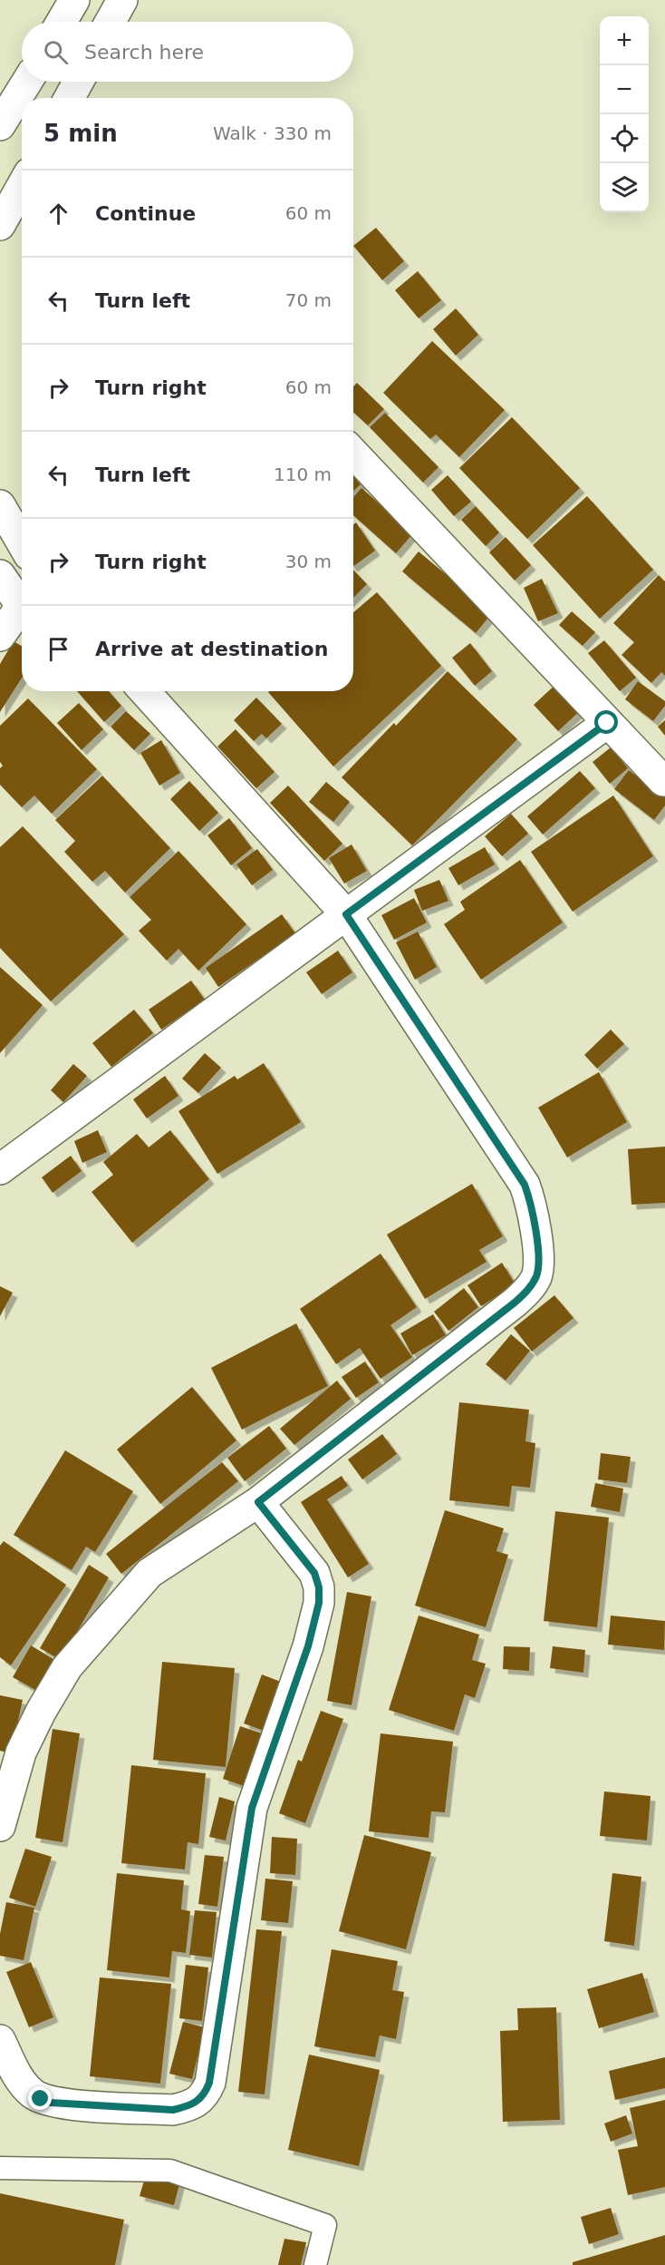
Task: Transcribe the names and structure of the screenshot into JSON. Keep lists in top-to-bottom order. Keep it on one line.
{"page":{"map_buttons":["+","−"],"search":"Search here","heading":["5 min","Walk · 330 m"],"list":[["Continue","60 m"],["Turn left","70 m"],["Turn right","60 m"],["Turn left","110 m"],["Turn right","30 m"],"Arrive at destination"]}}
